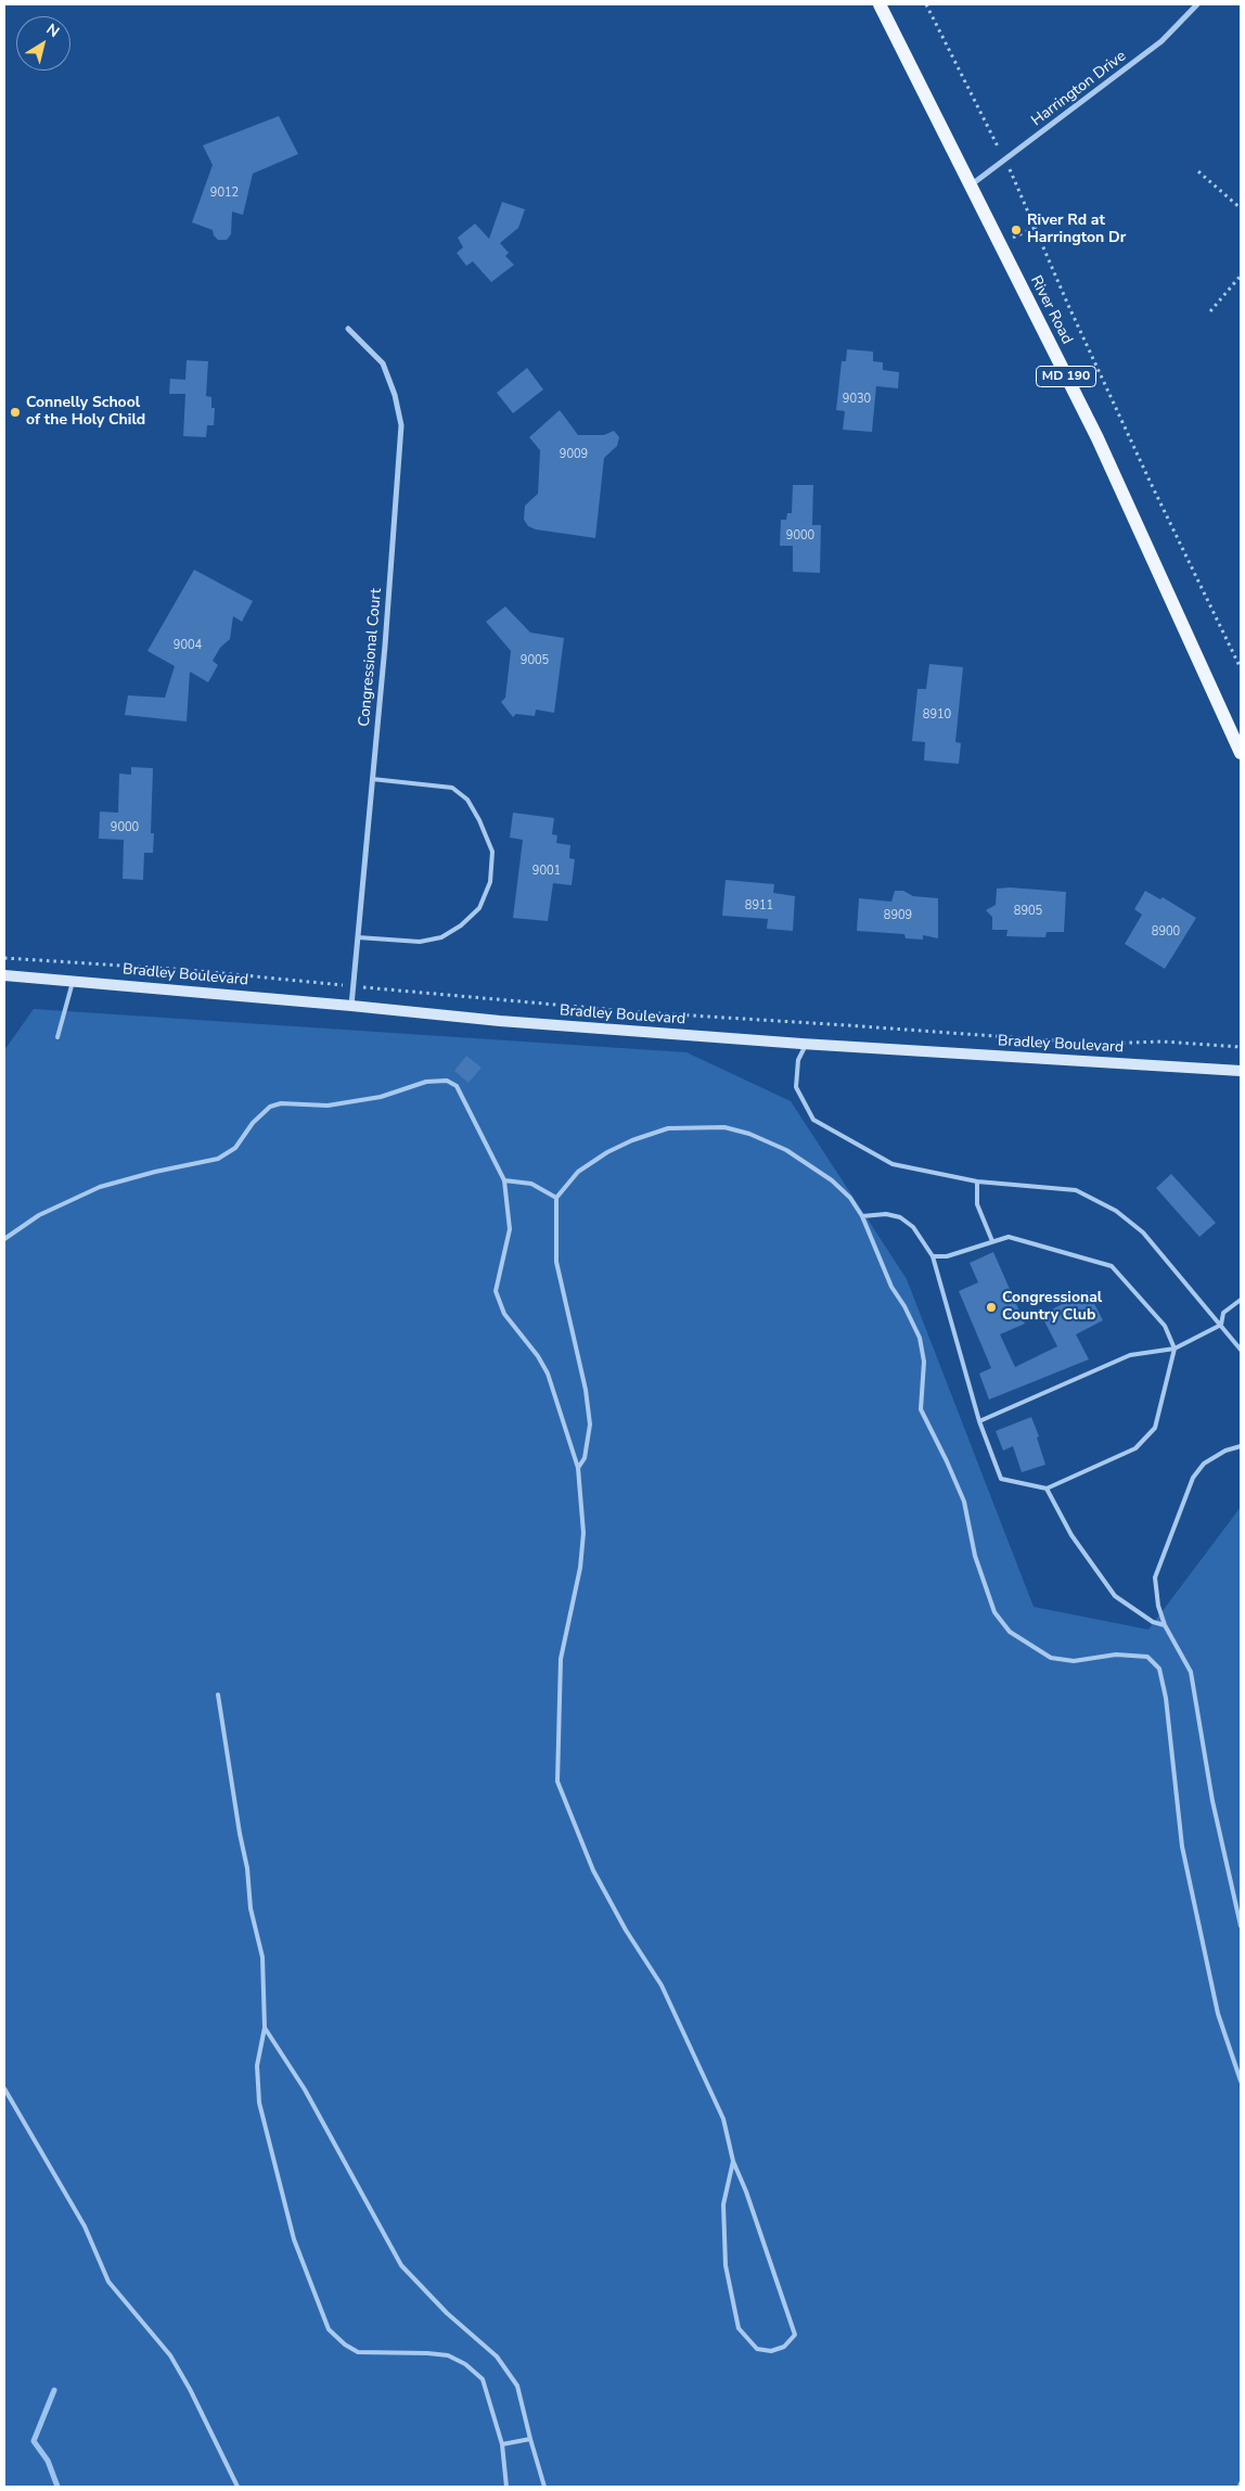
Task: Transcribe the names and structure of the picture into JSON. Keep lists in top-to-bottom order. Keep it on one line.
{"streets":{"main road":["River Road","MD 190","Bradley Boulevard"],"street":["Harrington Drive","Congressional Court"]},"crossings":[["Harrington Drive","River Road"],["Congressional Court","Bradley Boulevard"]],"places":["River Rd at Harrington Dr","Connelly School of the Holy Child","Congressional Country Club"],"house_numbers":["9012","9030","9009","9000","9004","9005","8910","9000","9001","8911","8905","8909","8900"],"north":"top right"}
